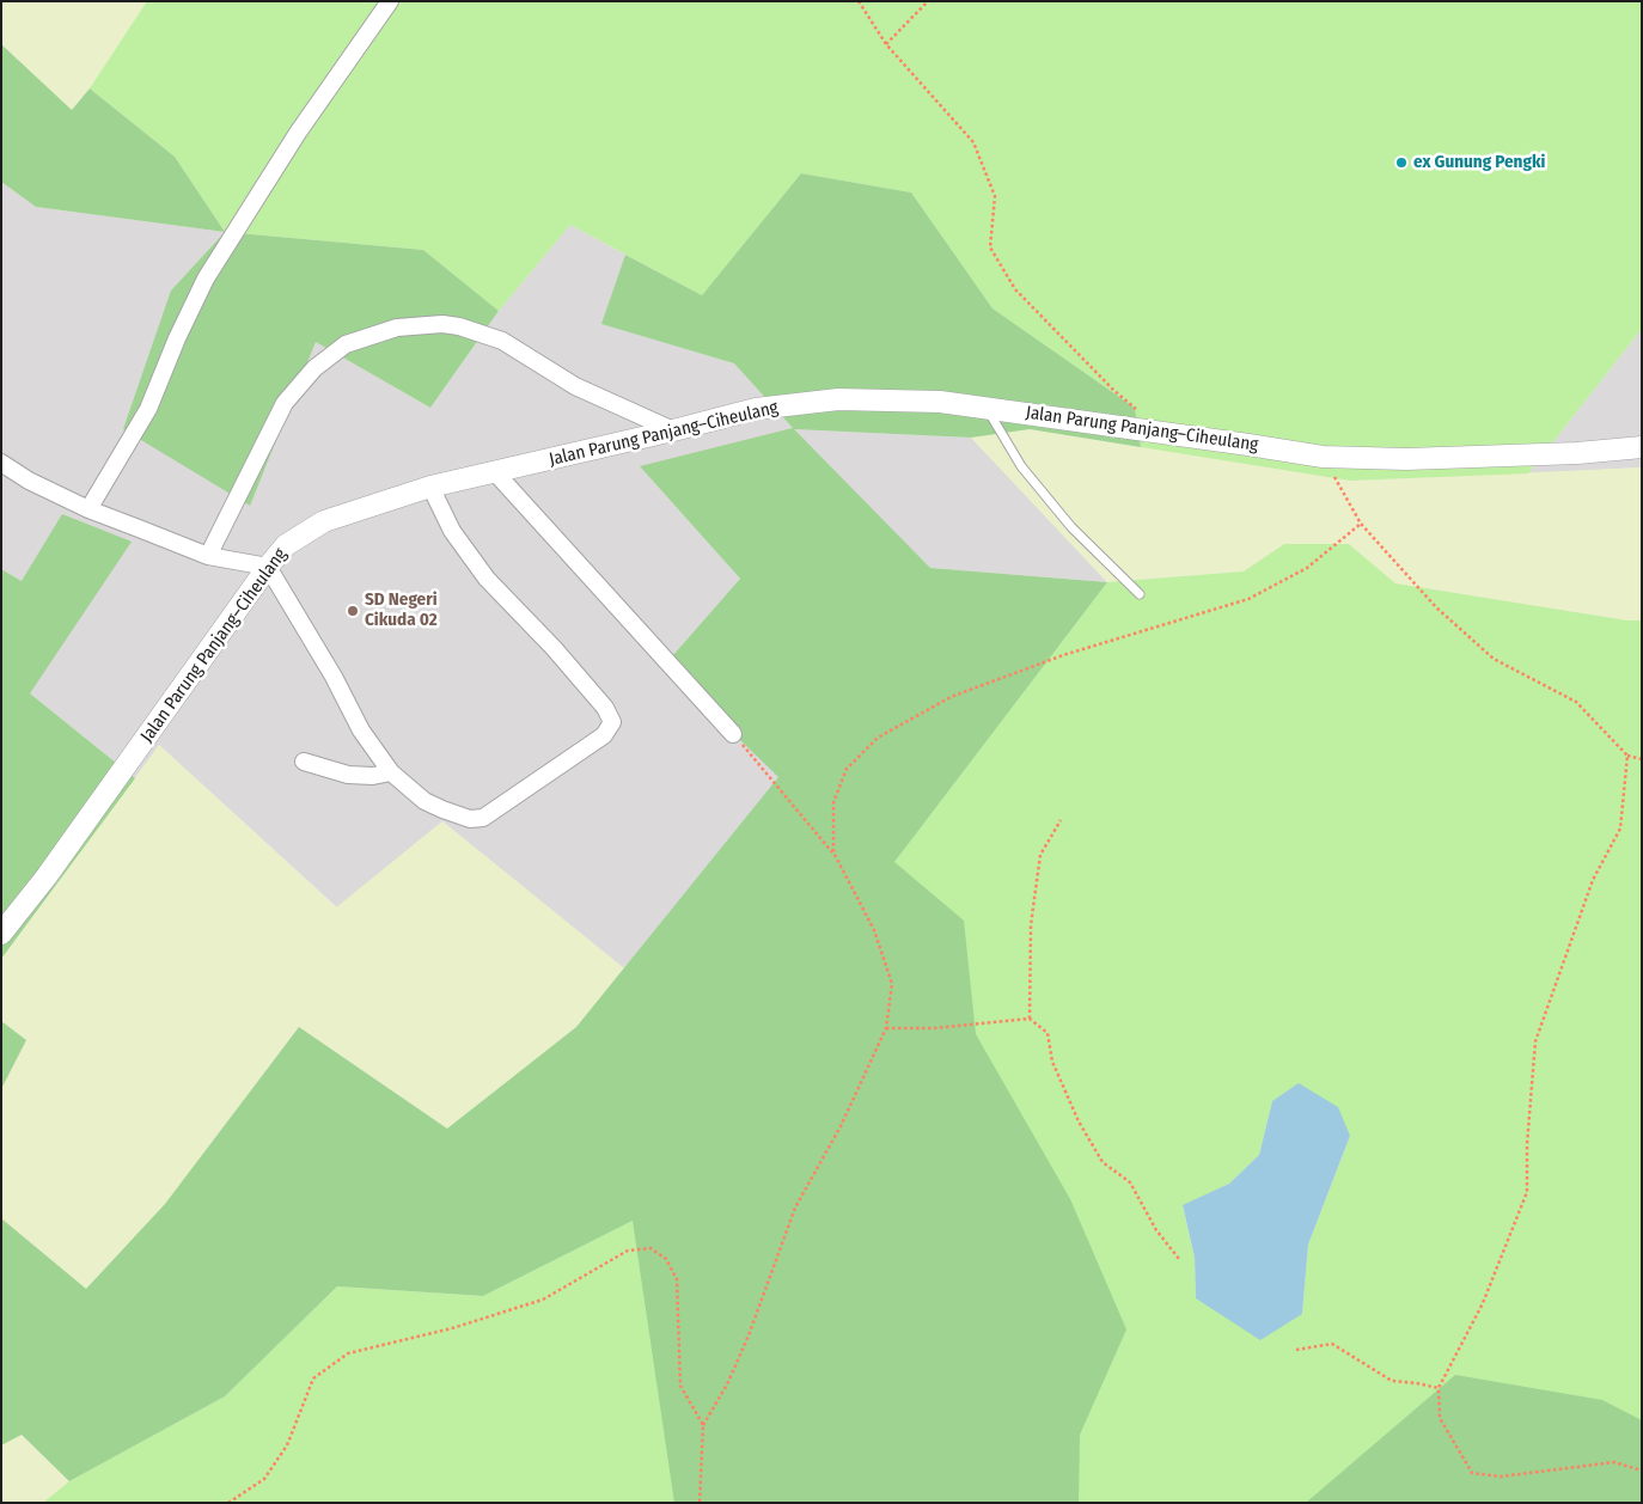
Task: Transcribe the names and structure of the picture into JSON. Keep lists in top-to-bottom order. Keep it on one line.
{"streets":{"street":["Jalan Parung Panjang–Ciheulang"]},"places":["ex Gunung Pengki","SD Negeri Cikuda 02"]}
